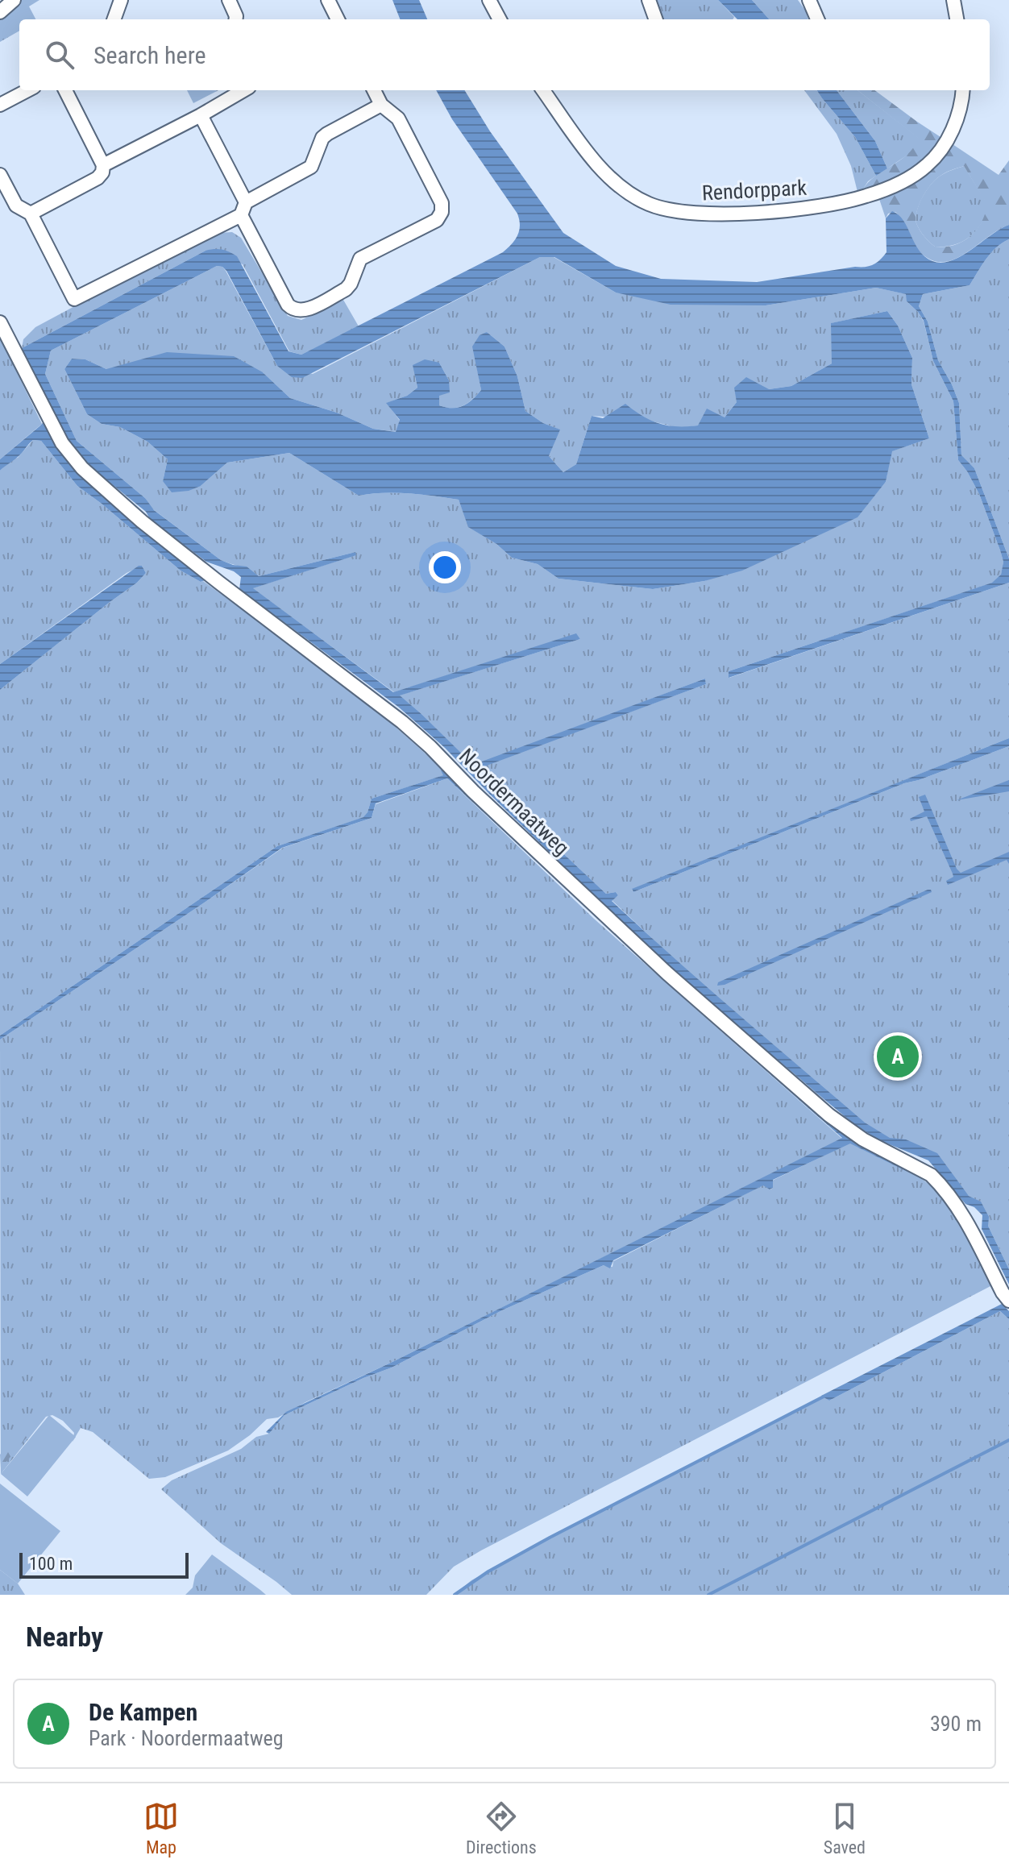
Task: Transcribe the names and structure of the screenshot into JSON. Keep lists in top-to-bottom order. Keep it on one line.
{"streets":{"street":["Rendorppark","Noordermaatweg"]},"scale_bar":"100 m","page":{"search":"Search here","pins":"A","scale":"100 m","heading":"Nearby","list":[{"mark":"A","name":"De Kampen","note":"Park · Noordermaatweg","value":"390 m"}],"nav":["Map","Directions","Saved"]}}
